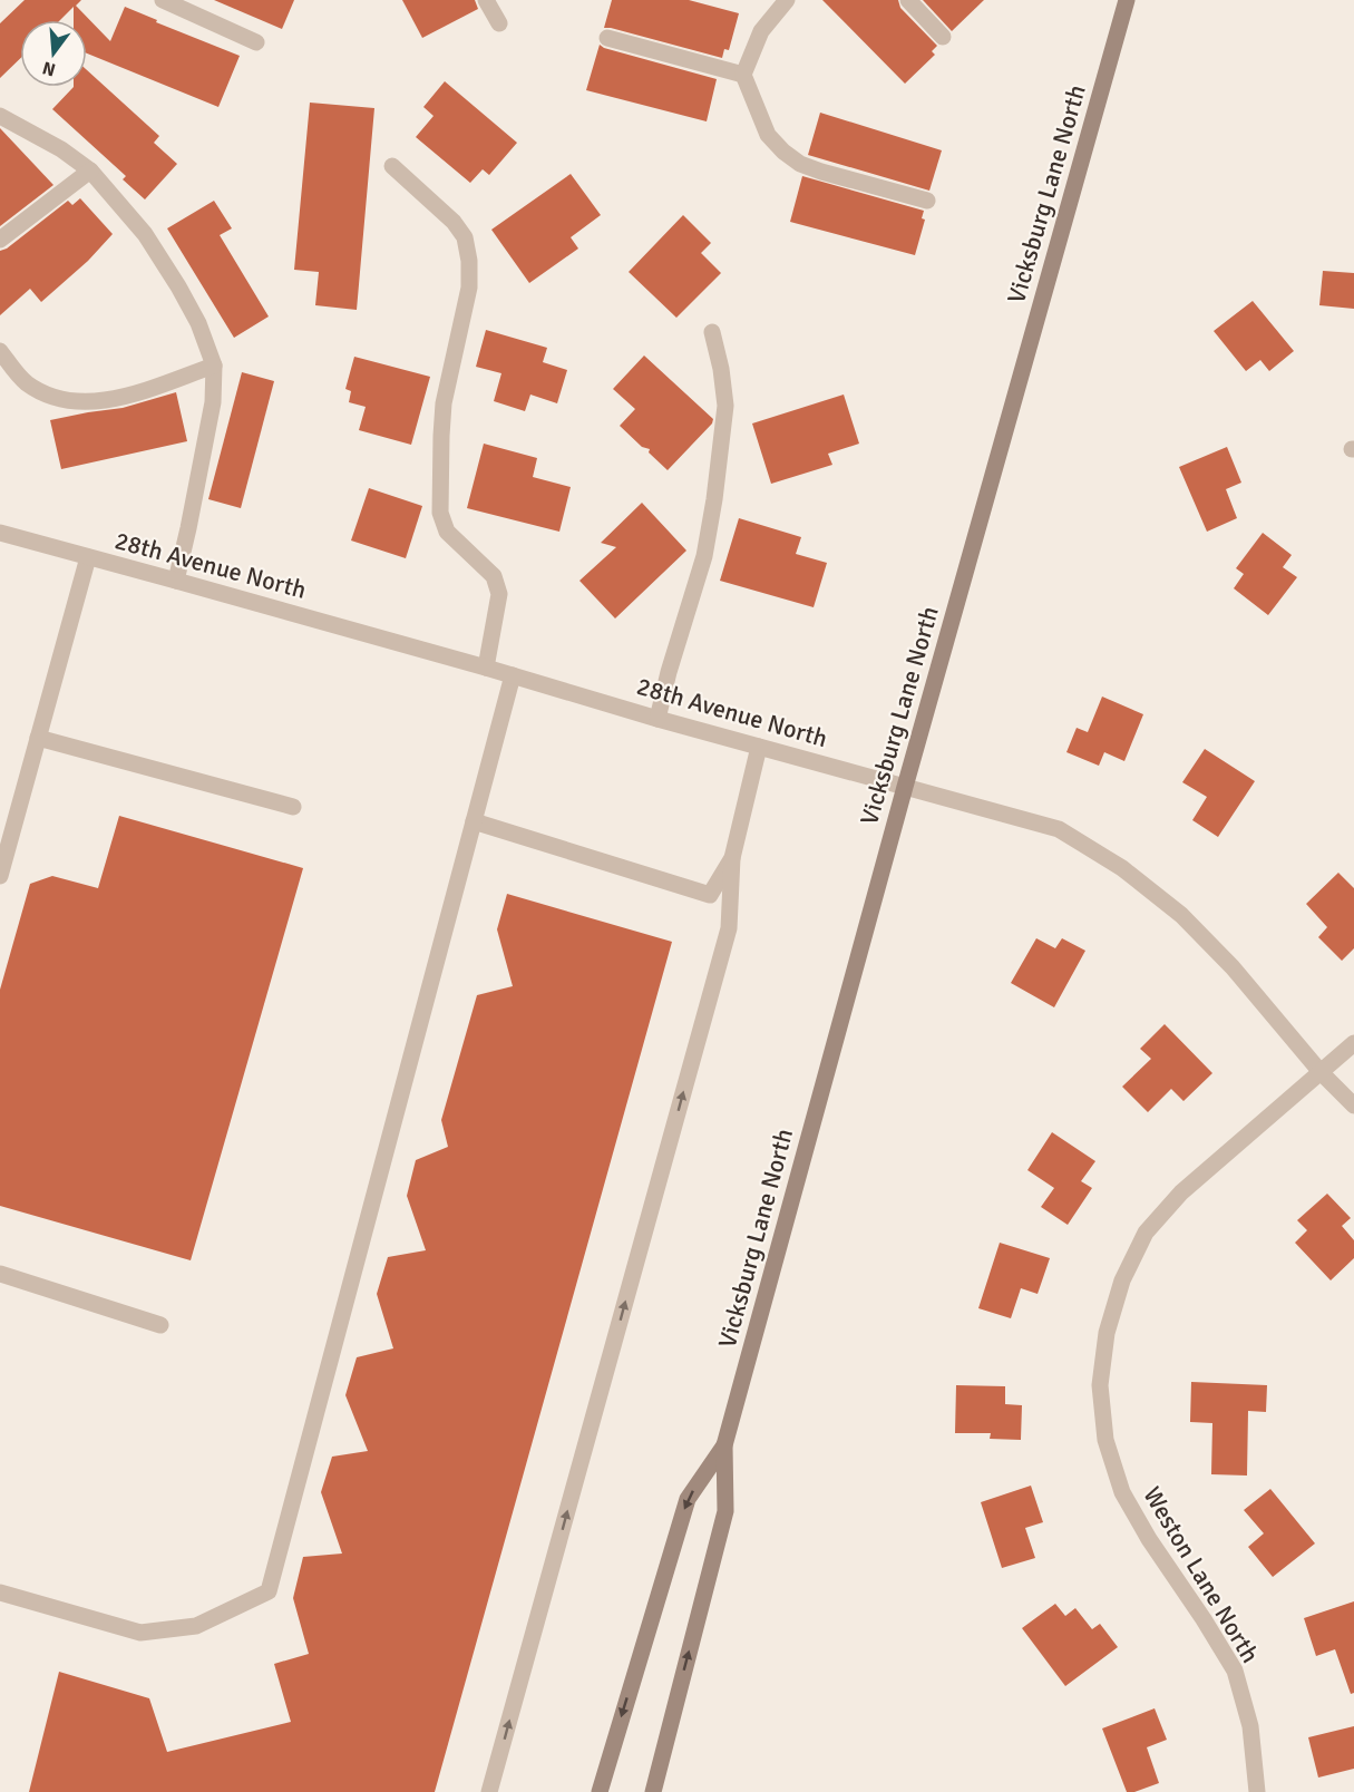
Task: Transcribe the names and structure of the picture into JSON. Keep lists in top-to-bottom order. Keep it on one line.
{"streets":{"main road":["Vicksburg Lane North"],"street":["28th Avenue North","Weston Lane North"]},"crossings":[["Vicksburg Lane North","28th Avenue North"],["28th Avenue North","Weston Lane North"]],"north":"bottom"}
